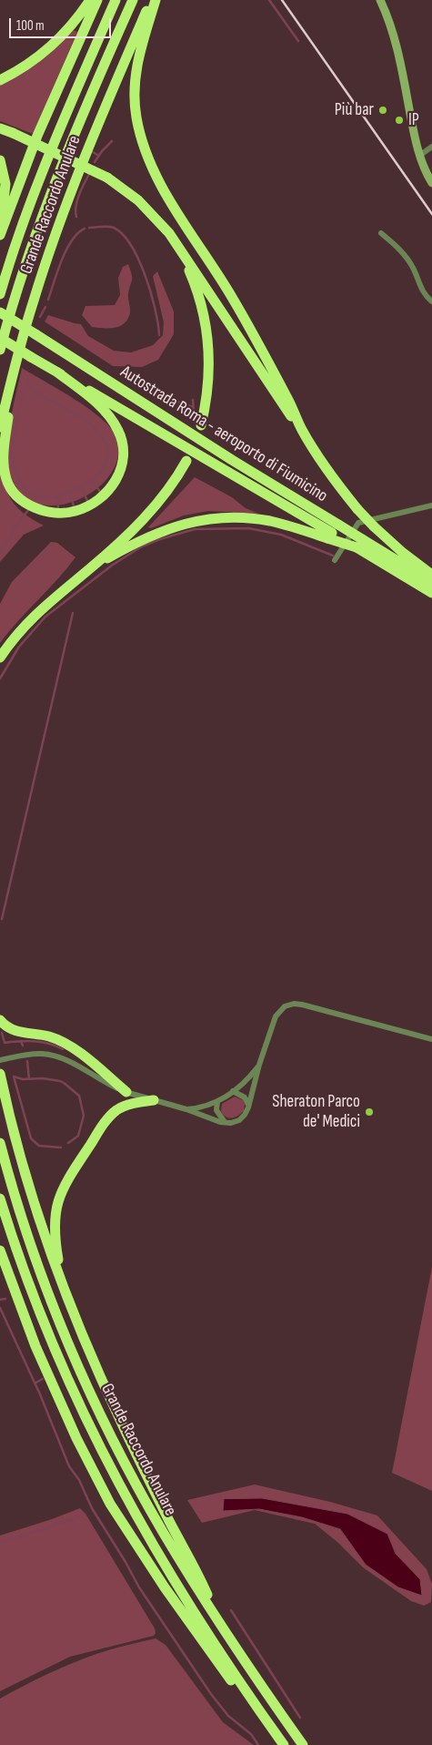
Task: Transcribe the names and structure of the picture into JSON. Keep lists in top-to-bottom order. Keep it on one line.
{"streets":{"highway":["Grande Raccordo Anulare","Autostrada Roma - aeroporto di Fiumicino"]},"places":["Più bar","IP","Sheraton Parco de' Medici"],"scale_bar":"100 m"}
